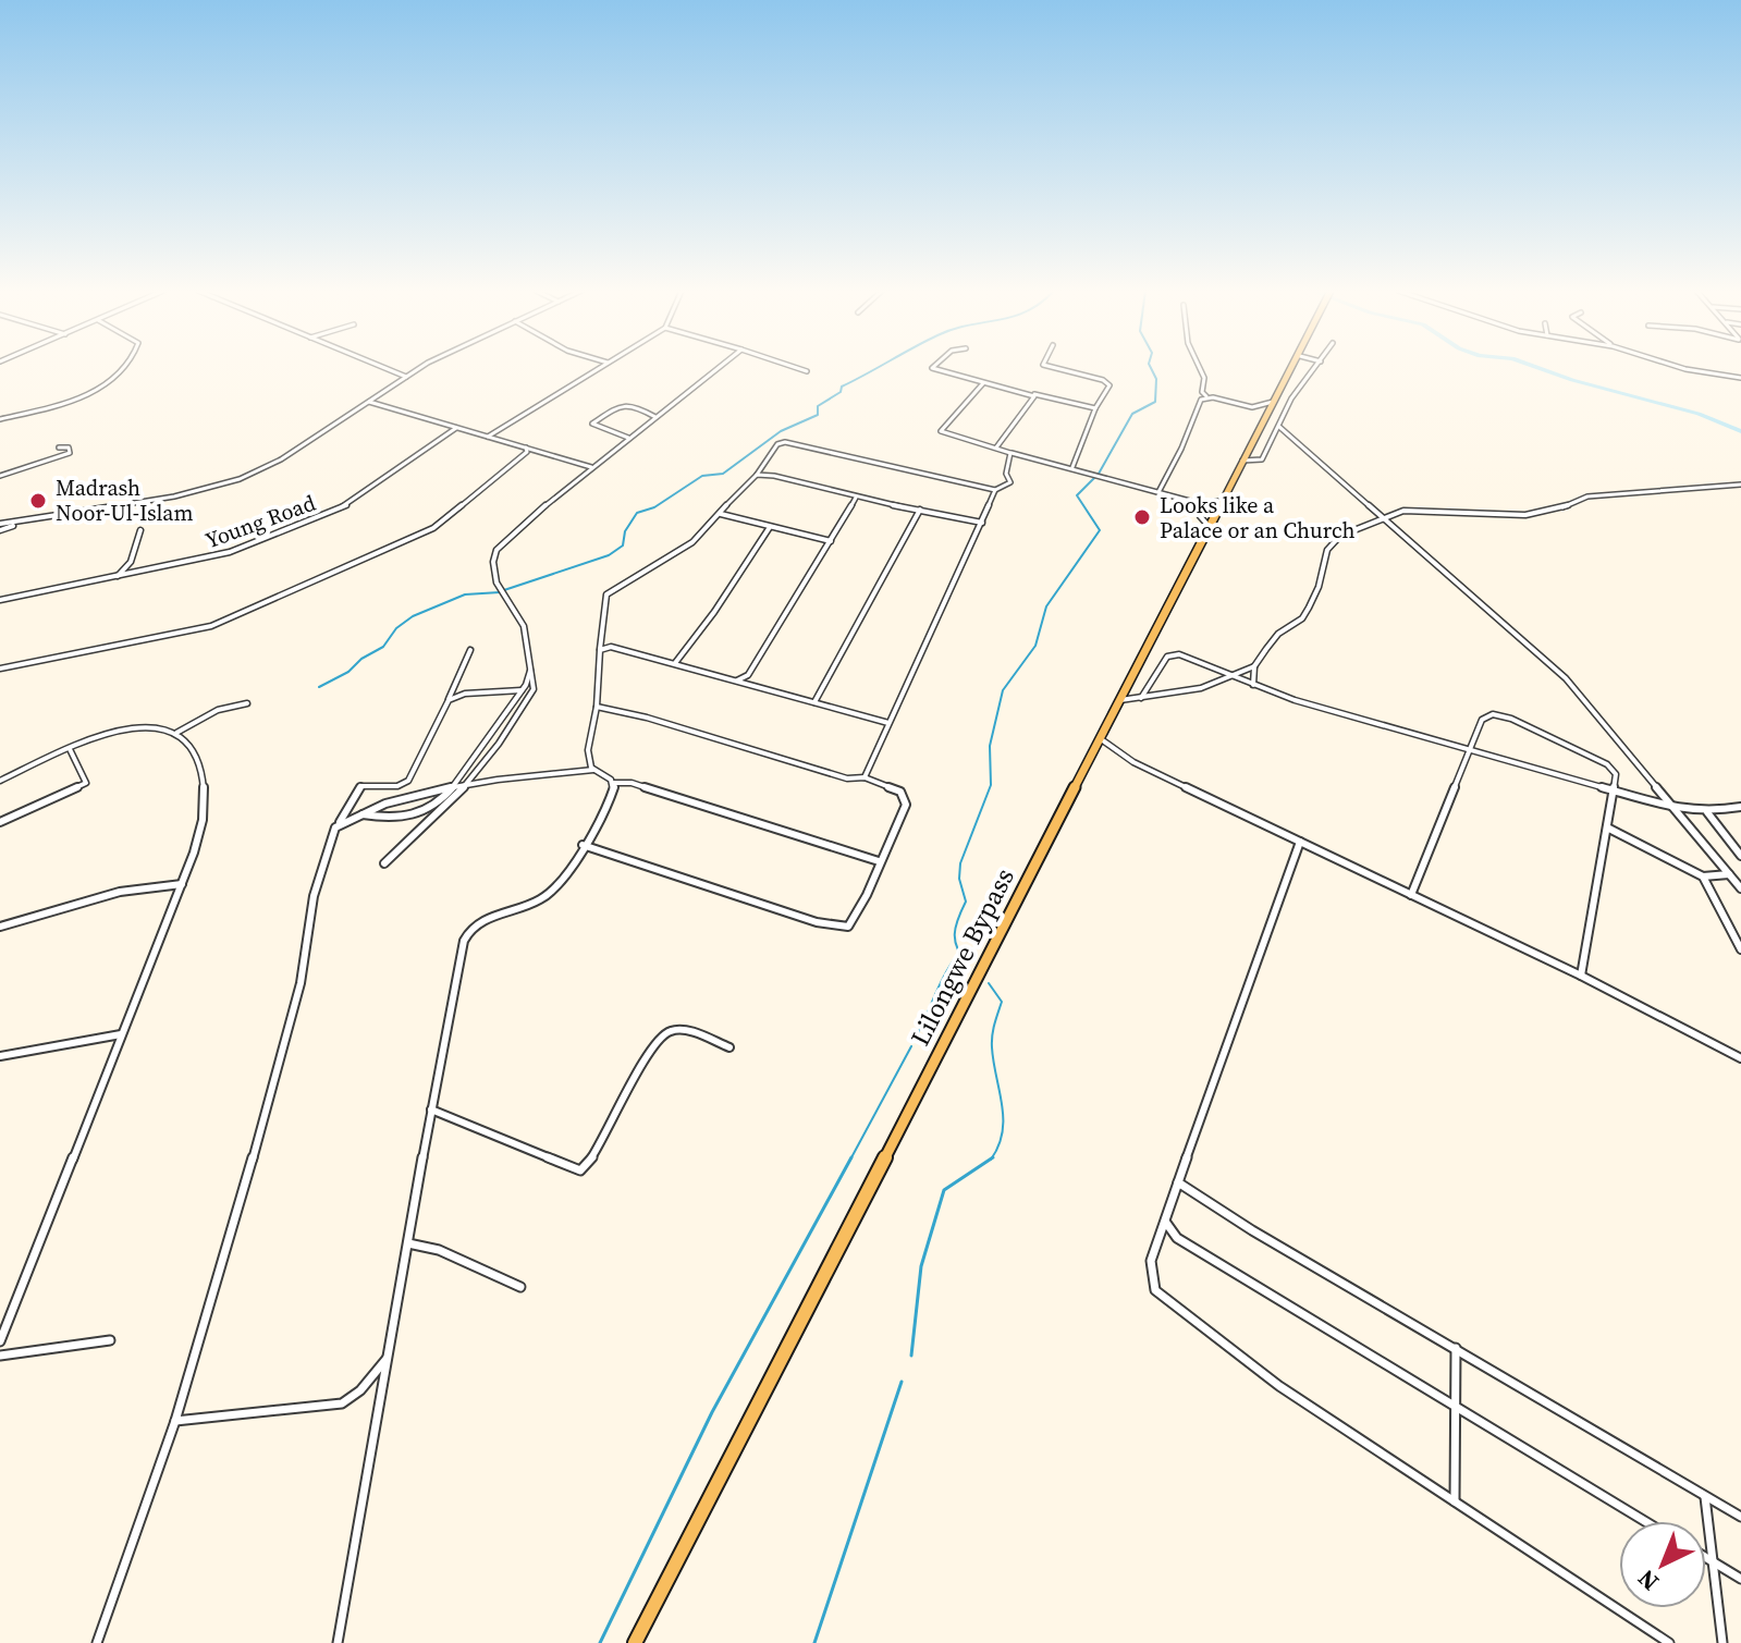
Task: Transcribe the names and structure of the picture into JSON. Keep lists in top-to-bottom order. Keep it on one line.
{"streets":{"main road":["Lilongwe Bypass"],"street":["Young Road"]},"places":["Madrash Noor-Ul-Islam","Looks like a Palace or an Church"],"north":"bottom left"}
